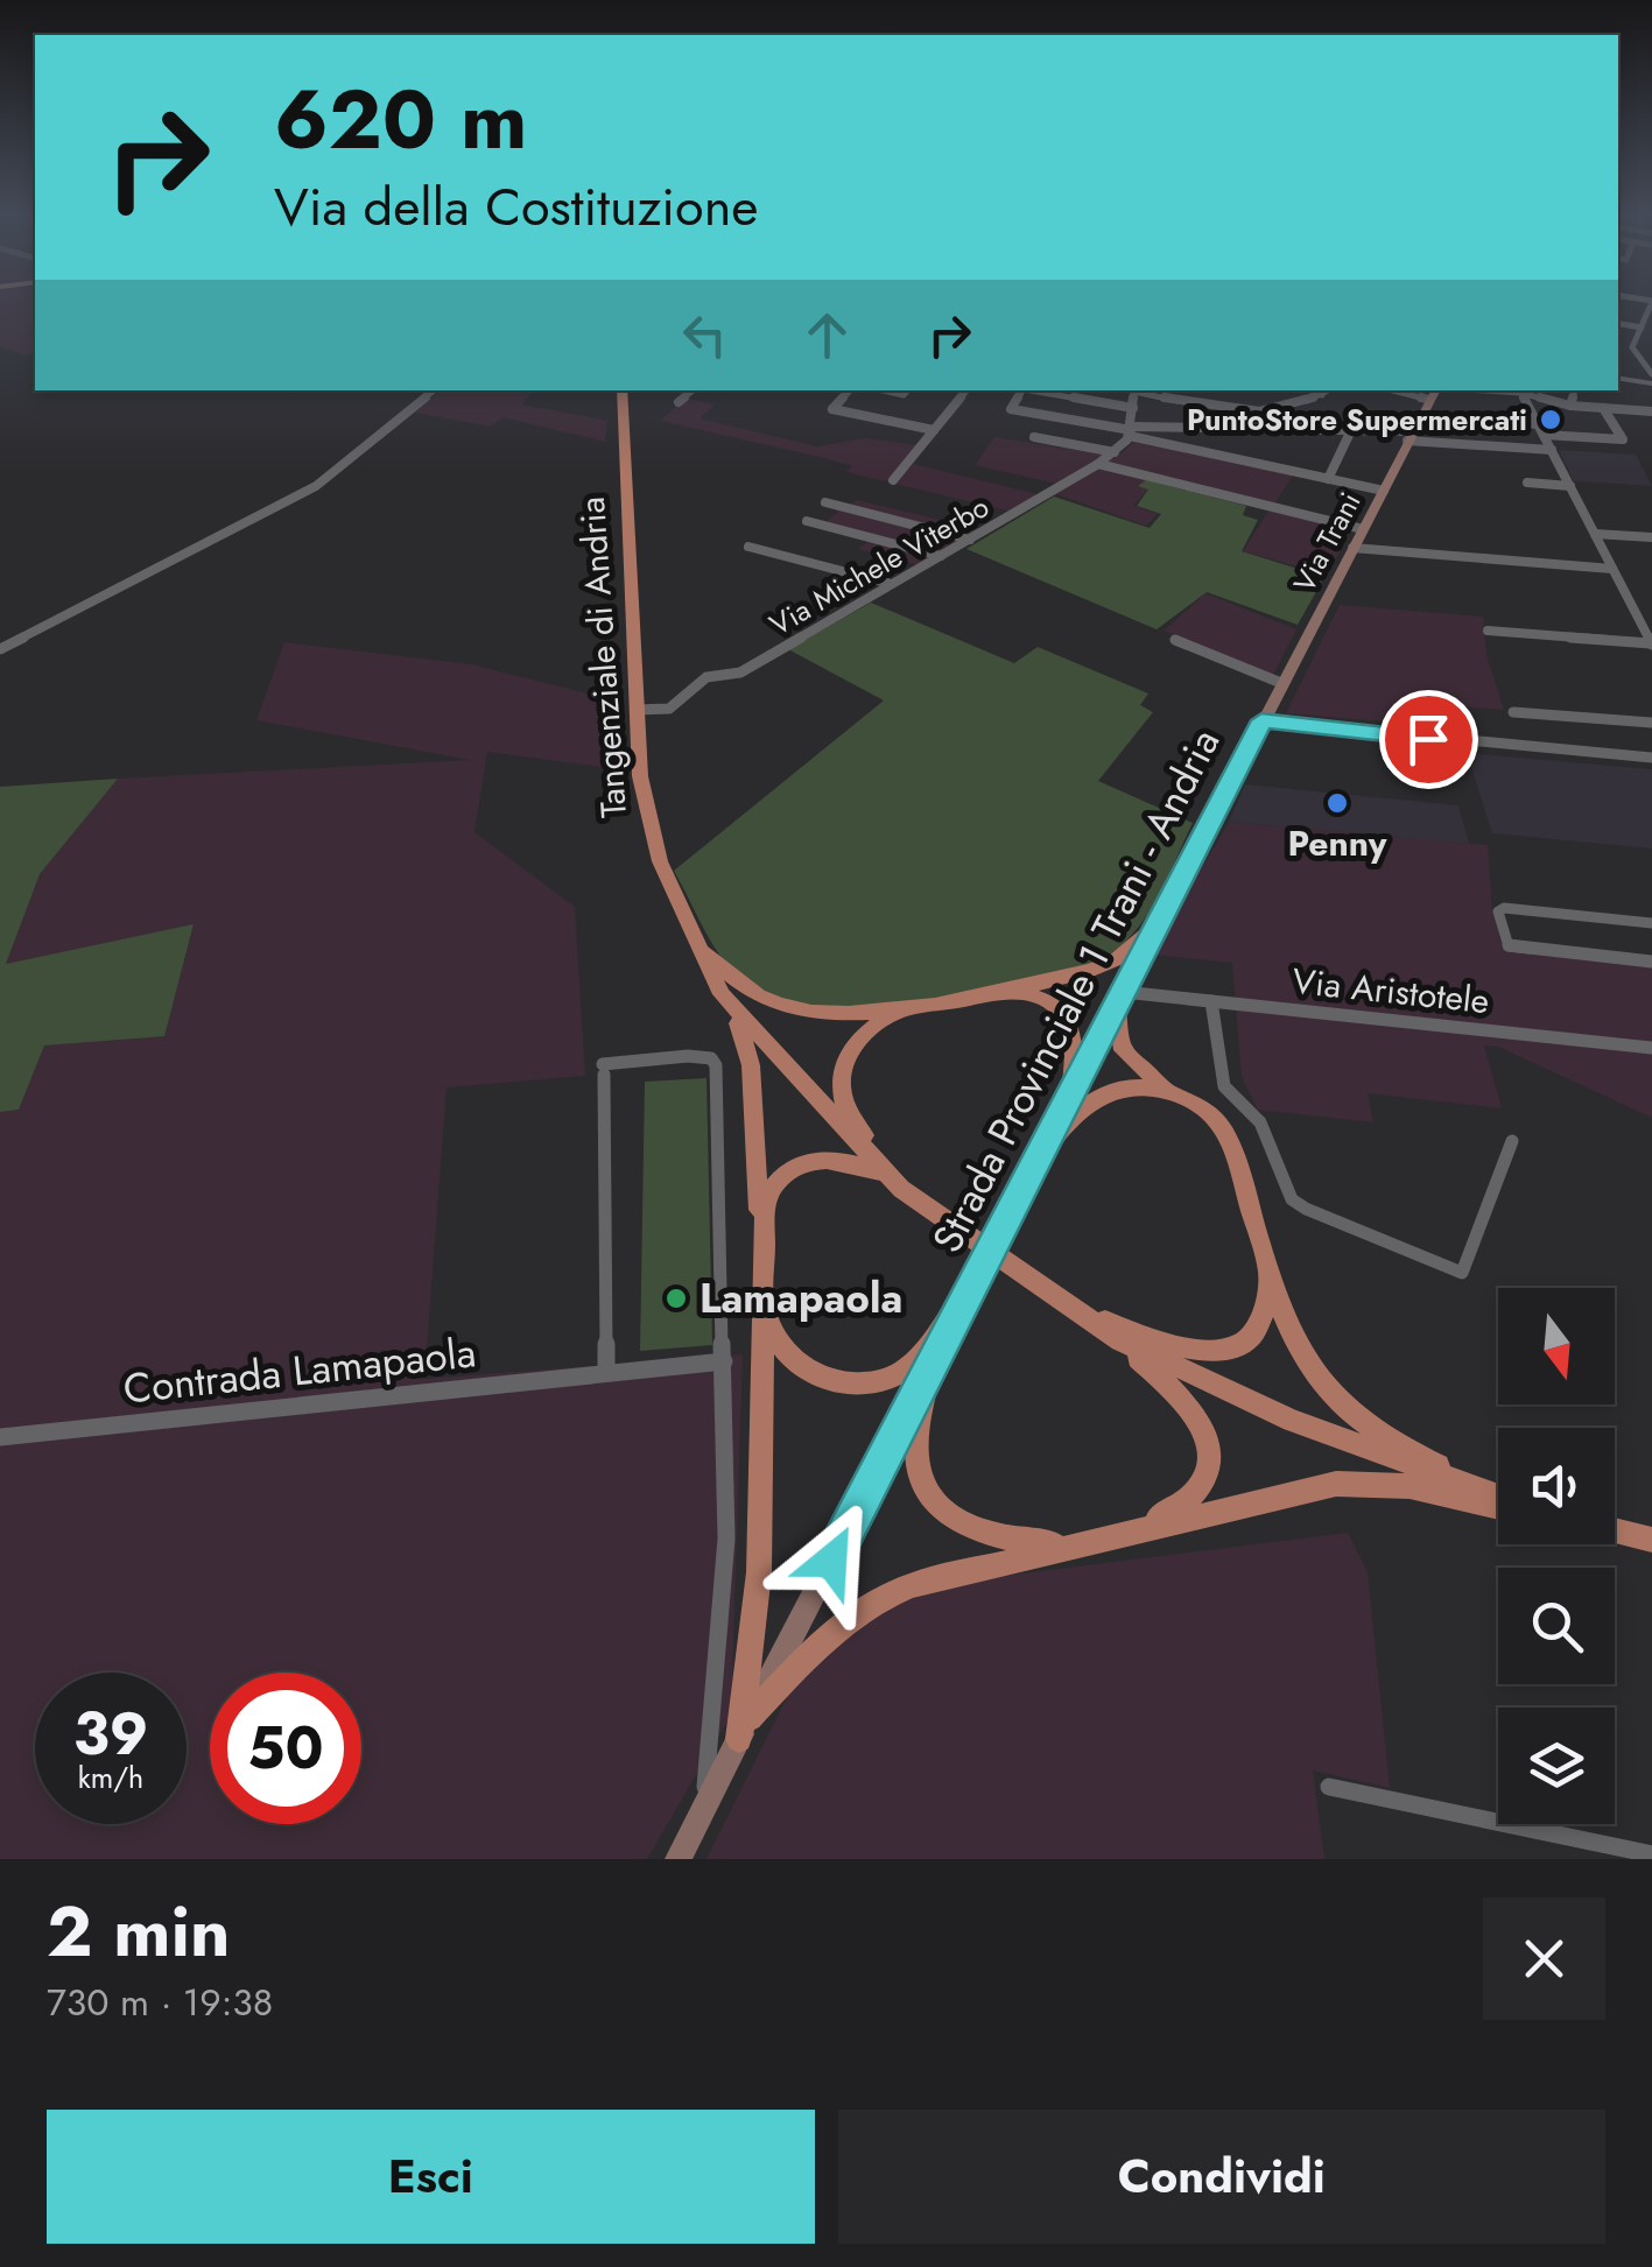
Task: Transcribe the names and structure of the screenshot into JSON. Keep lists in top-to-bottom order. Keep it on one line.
{"streets":{"main road":["Via Trani","Tangenziale di Andria","Strada Provinciale 1 Trani - Andria"],"street":["Via Michele Viterbo","Via Aristotele","Contrada Lamapaola"]},"crossings":[["Via Trani","Strada Provinciale 1 Trani - Andria"],["Via Michele Viterbo","Tangenziale di Andria"],["Strada Provinciale 1 Trani - Andria","Via Aristotele"]],"places":["PuntoStore Supermercati","Penny","Lamapaola"],"north":"bottom","page":{"turn":["620 m","Via della Costituzione"],"speed":"39 km/h","limit":"50","heading":["2 min","730 m · 19:38"],"buttons":["Esci","Condividi"]}}
